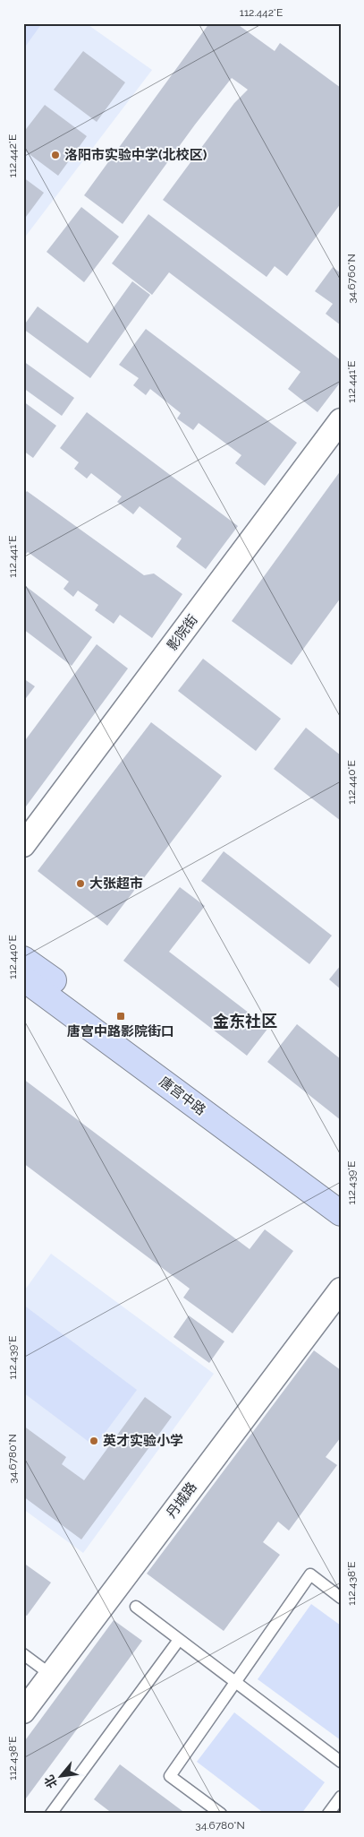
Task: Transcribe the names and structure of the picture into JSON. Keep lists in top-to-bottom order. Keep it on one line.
{"streets":{"main road":["唐宫中路"],"street":["影院街","丹城路"]},"districts":["金东社区"],"places":{"other":["洛阳市实验中学(北校区)","大张超市","英才实验小学"],"transit":["唐宫中路影院街口"]},"north":"bottom left","coordinates":["112.442°E","34.6760°N","112.441°E","112.440°E","112.439°E","34.6780°N","112.438°E"]}
